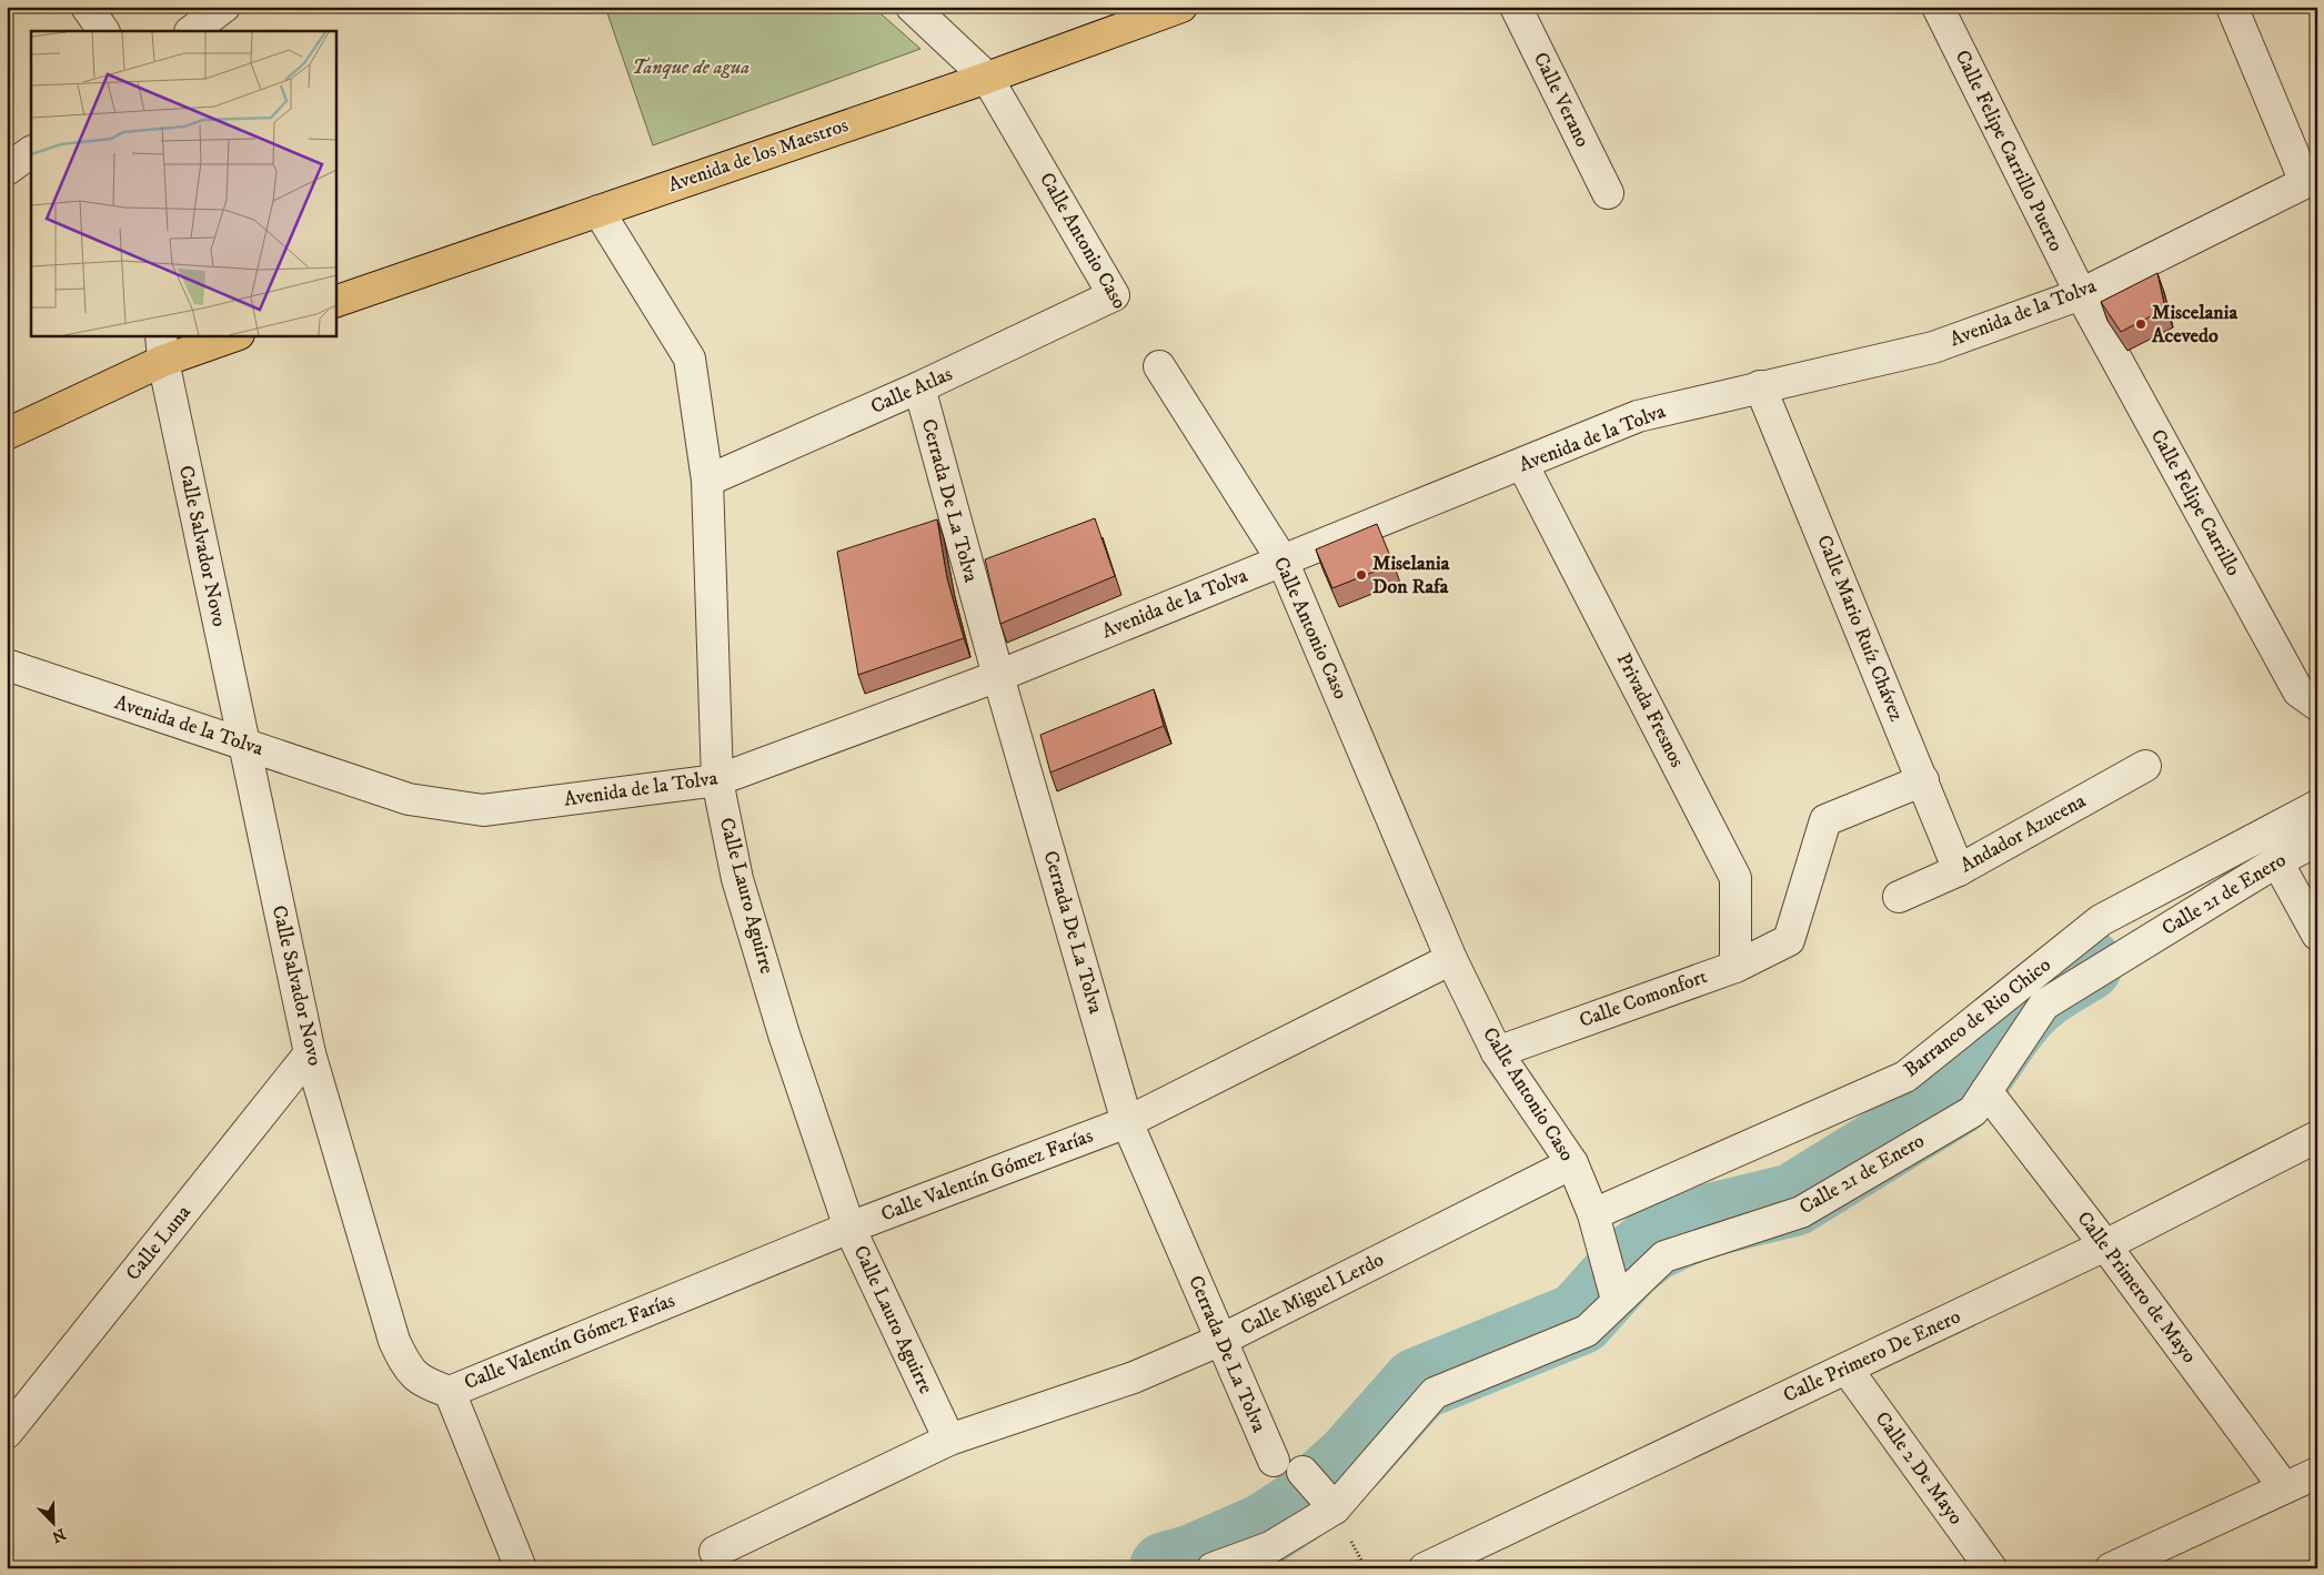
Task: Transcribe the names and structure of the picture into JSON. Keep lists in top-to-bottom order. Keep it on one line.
{"streets":{"main road":["Avenida de los Maestros"],"street":["Calle Verano","Calle Felipe Carrillo Puerto","Calle Antonio Caso","Avenida de la Tolva","Calle Atlas","Cerrada De La Tolva","Calle Felipe Carrillo","Calle Salvador Novo","Calle Mario Ruíz Chávez","Privada Fresnos","Andador Azucena","Calle 21 de Enero","Calle Lauro Aguirre","Calle Comonfort","Barranco de Rio Chico","Calle Valentín Gómez Farías","Calle Luna","Calle Primero de Mayo","Calle Miguel Lerdo","Calle Primero De Enero","Calle 2 De Mayo"]},"crossings":[["Calle Felipe Carrillo Puerto","Avenida de la Tolva"],["Calle Felipe Carrillo Puerto","Calle Felipe Carrillo"],["Avenida de los Maestros","Calle Antonio Caso"],["Avenida de los Maestros","Calle Lauro Aguirre"],["Calle Antonio Caso","Avenida de la Tolva"],["Calle Antonio Caso","Calle Atlas"],["Calle Antonio Caso","Calle 21 de Enero"],["Calle Antonio Caso","Calle Comonfort"],["Calle Antonio Caso","Barranco de Rio Chico"],["Calle Antonio Caso","Calle Valentín Gómez Farías"],["Calle Antonio Caso","Calle Miguel Lerdo"],["Avenida de la Tolva","Cerrada De La Tolva"],["Avenida de la Tolva","Calle Felipe Carrillo"],["Avenida de la Tolva","Calle Salvador Novo"],["Avenida de la Tolva","Calle Mario Ruíz Chávez"],["Avenida de la Tolva","Privada Fresnos"],["Avenida de la Tolva","Calle Lauro Aguirre"],["Calle Atlas","Cerrada De La Tolva"],["Calle Atlas","Calle Lauro Aguirre"],["Cerrada De La Tolva","Calle Valentín Gómez Farías"],["Cerrada De La Tolva","Calle Miguel Lerdo"],["Calle Salvador Novo","Calle Valentín Gómez Farías"],["Calle Salvador Novo","Calle Luna"],["Calle Mario Ruíz Chávez","Andador Azucena"],["Calle Mario Ruíz Chávez","Calle Comonfort"],["Privada Fresnos","Calle Comonfort"],["Calle 21 de Enero","Calle Primero de Mayo"],["Calle Lauro Aguirre","Calle Valentín Gómez Farías"],["Calle Lauro Aguirre","Calle Miguel Lerdo"],["Calle Primero de Mayo","Calle Primero De Enero"],["Calle Primero De Enero","Calle 2 De Mayo"]],"parks":["Tanque de agua"],"places":["Miscelania Acevedo","Miselania Don Rafa"],"north":"bottom right"}
